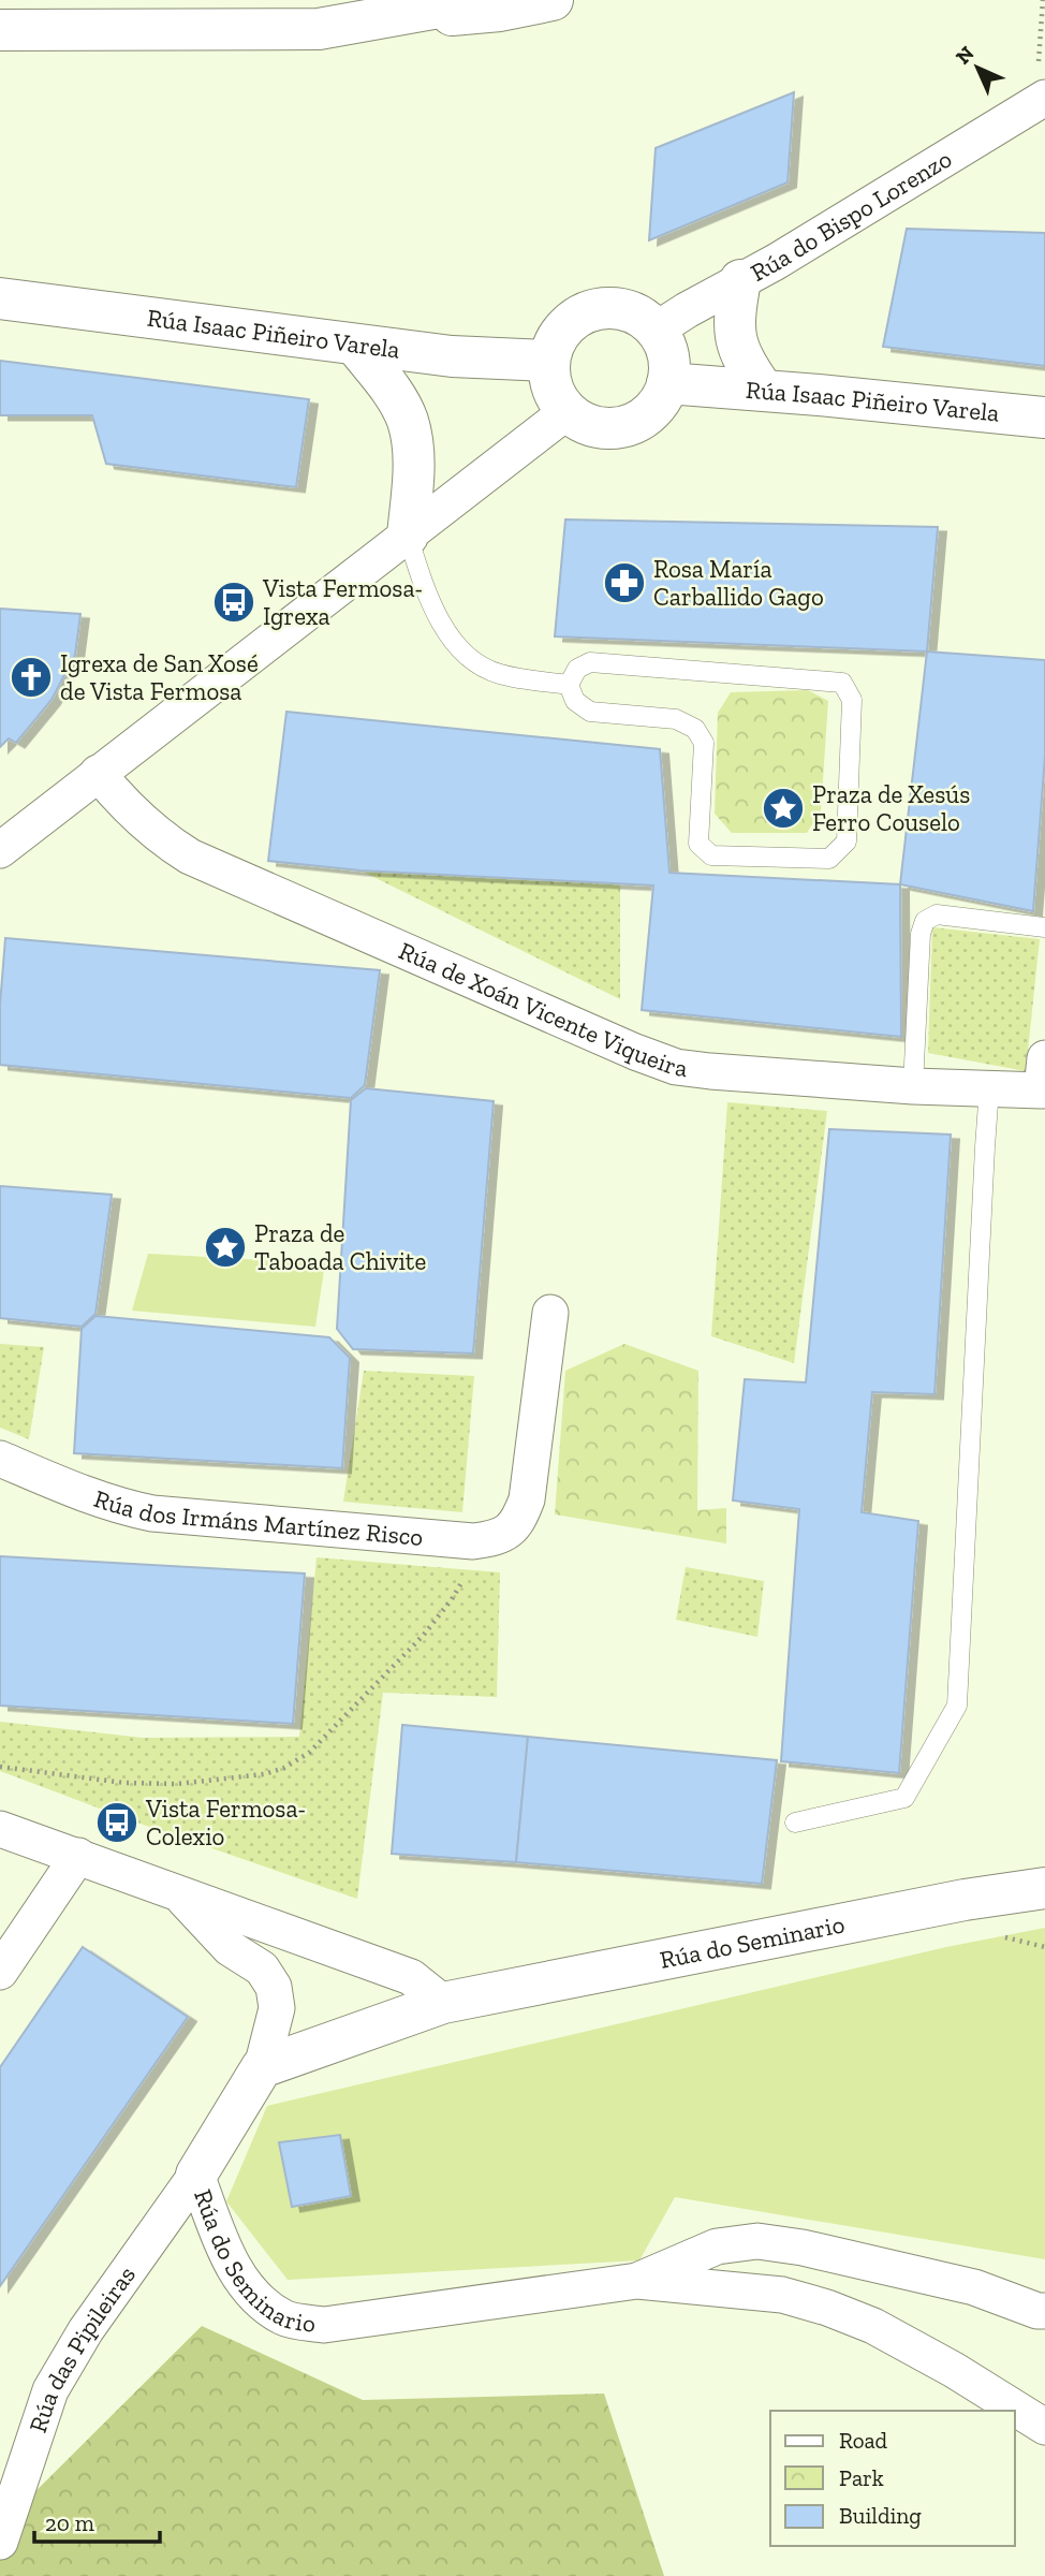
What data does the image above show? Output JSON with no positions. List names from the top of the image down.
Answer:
{
  "streets": {
    "main road": ["Rúa Isaac Piñeiro Varela", "Rúa do Seminario"],
    "street": [
      "Rúa do Bispo Lorenzo",
      "Rúa de Xoán Vicente Viqueira",
      "Rúa dos Irmáns Martínez Risco",
      "Rúa das Pipileiras"
    ]
  },
  "crossings": [
    ["Rúa do Bispo Lorenzo", "Rúa Isaac Piñeiro Varela"],
    ["Rúa do Seminario", "Rúa das Pipileiras"]
  ],
  "places": {
    "pharmacy": ["Rosa María Carballido Gago"],
    "bus stop": ["Vista Fermosa- Igrexa", "Vista Fermosa- Colexio"],
    "church": ["Igrexa de San Xosé de Vista Fermosa"],
    "place": ["Praza de Xesús Ferro Couselo", "Praza de Taboada Chivite"]
  },
  "legend": ["Road", "Park", "Building"],
  "scale_bar": "20 m",
  "north": "top left"
}
